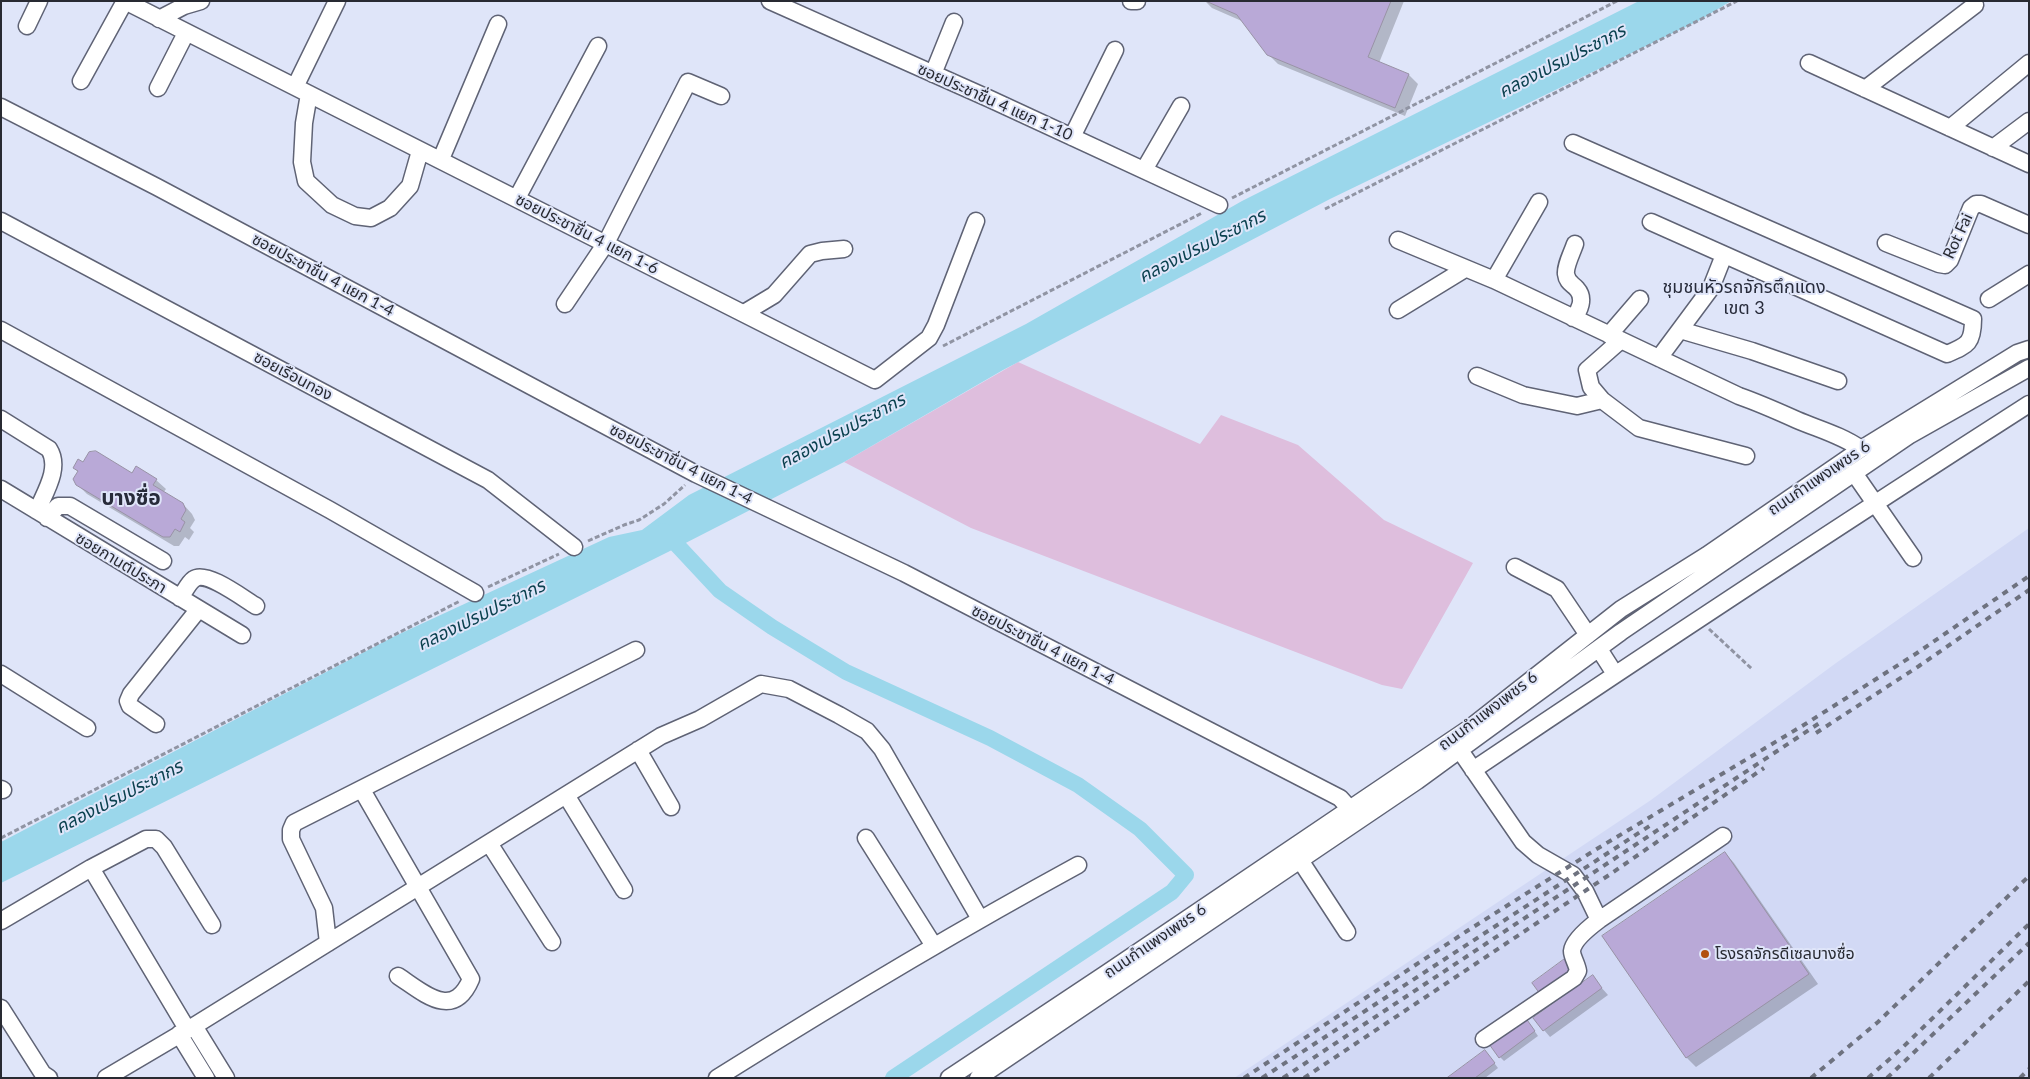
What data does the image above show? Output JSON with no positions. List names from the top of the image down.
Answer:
{
  "streets": {
    "street": [
      "ซอยประชาชื่น 4 แยก 1-10",
      "ซอยประชาชื่น 4 แยก 1-6",
      "Rot Fai",
      "ซอยประชาชื่น 4 แยก 1-4",
      "ซอยเรือนทอง",
      "ถนนกำแพงเพชร 6",
      "ซอยกานต์ประภา"
    ]
  },
  "crossings": [
    ["ซอยประชาชื่น 4 แยก 1-4", "ถนนกำแพงเพชร 6"]
  ],
  "districts": ["ชุมชนหัวรถจักรตึกแดง เขต 3", "บางซื่อ"],
  "water": ["คลองเปรมประชากร"],
  "places": ["โรงรถจักรดีเซลบางซื่อ"]
}
